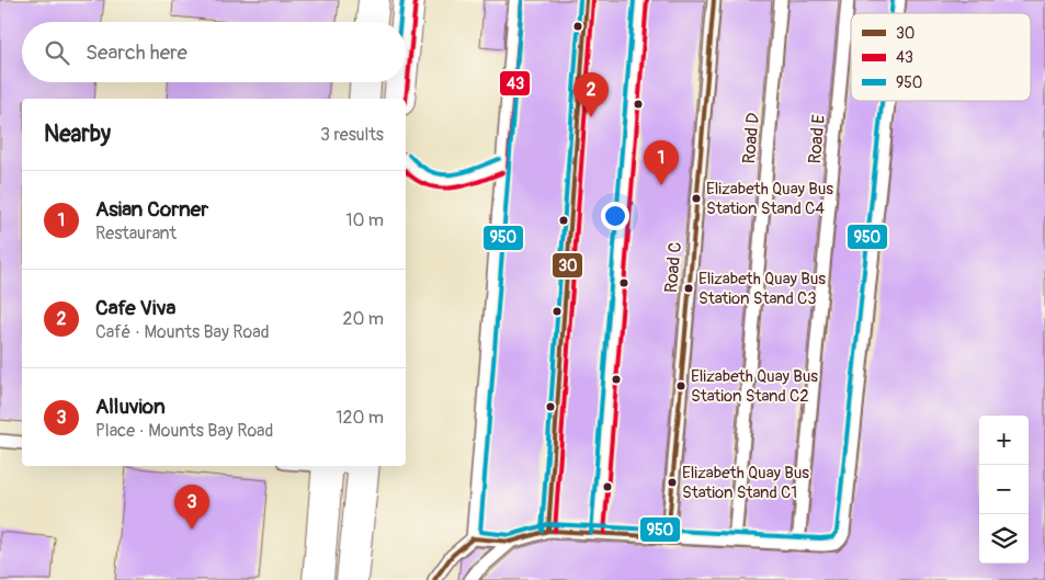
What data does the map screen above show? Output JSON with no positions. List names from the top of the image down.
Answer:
{
  "streets": {
    "lane": ["Road D", "Road E", "Road C"]
  },
  "places": [
    "Elizabeth Quay Bus Station Stand C4",
    "Elizabeth Quay Bus Station Stand C3",
    "Elizabeth Quay Bus Station Stand C2",
    "Elizabeth Quay Bus Station Stand C1"
  ],
  "lines": ["transit line 30", "transit line 43", "transit line 950"],
  "legend": ["30", "43", "950"],
  "page": {
    "search": "Search here",
    "pins": ["2", "1", "3"],
    "heading": ["Nearby", "3 results"],
    "list": [
      {
        "mark": "1",
        "name": "Asian Corner",
        "note": "Restaurant",
        "value": "10 m"
      },
      {
        "mark": "2",
        "name": "Cafe Viva",
        "note": "Café · Mounts Bay Road",
        "value": "20 m"
      },
      {
        "mark": "3",
        "name": "Alluvion",
        "note": "Place · Mounts Bay Road",
        "value": "120 m"
      }
    ],
    "map_buttons": ["+", "−"]
  }
}
